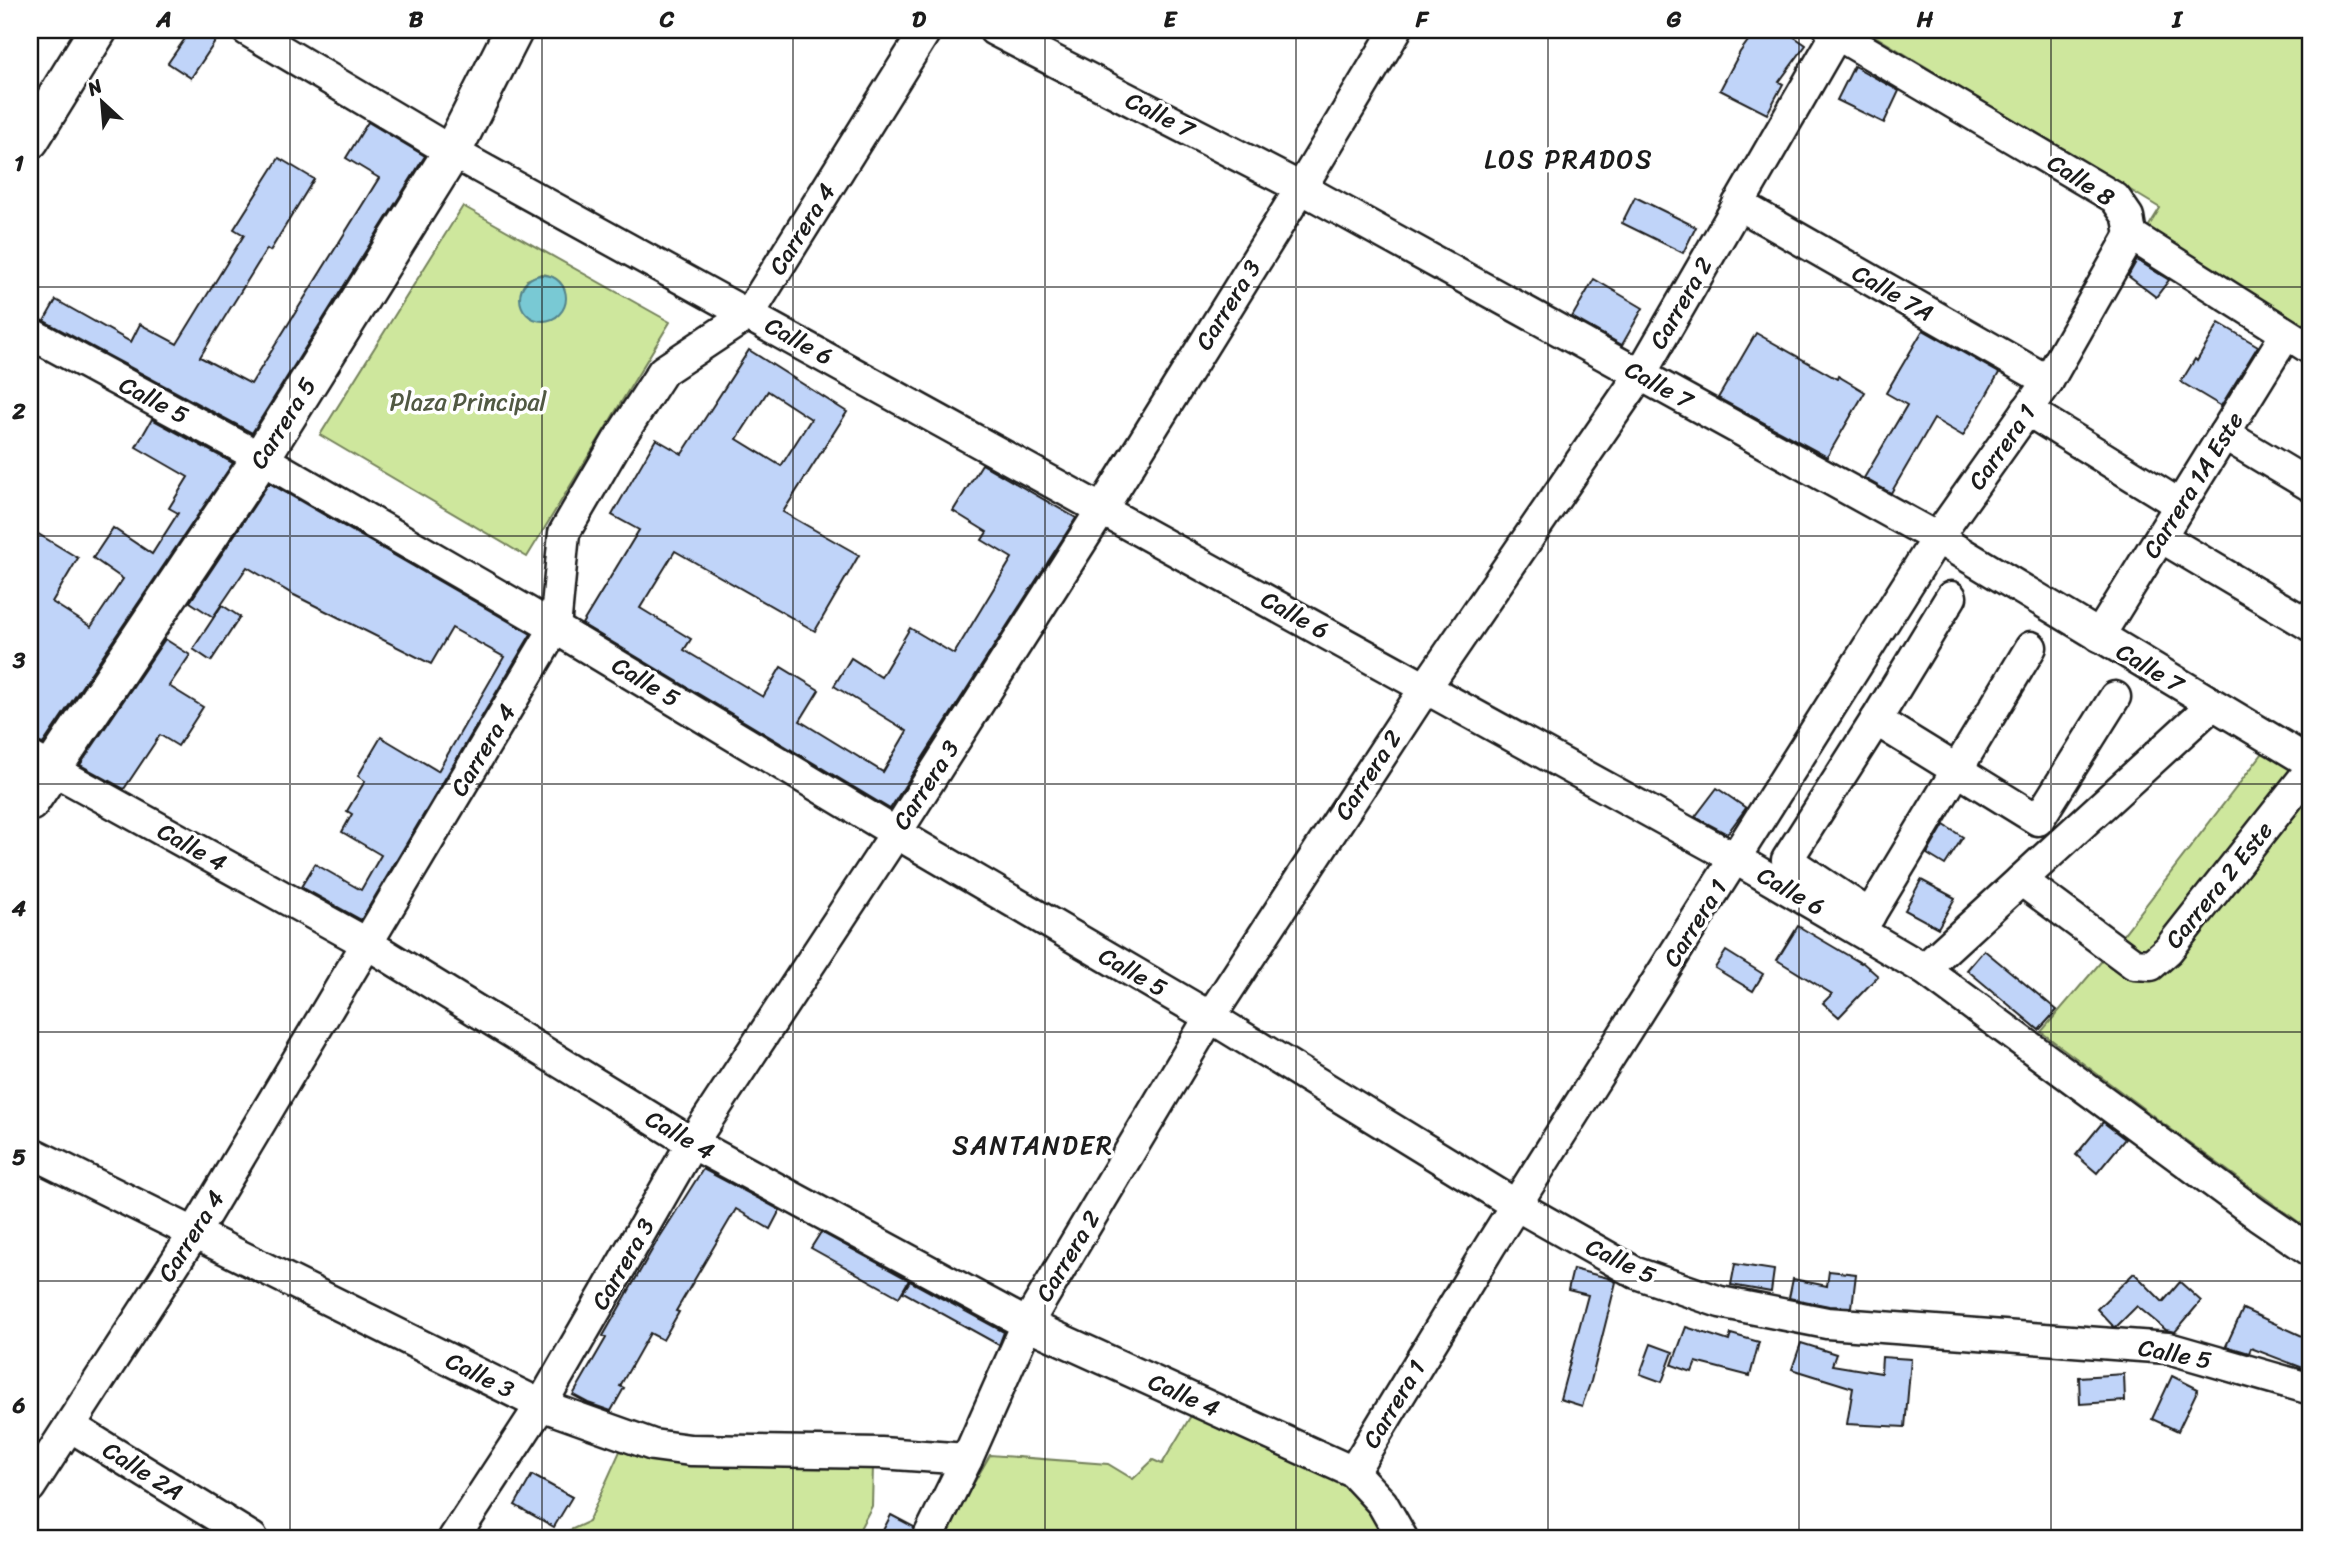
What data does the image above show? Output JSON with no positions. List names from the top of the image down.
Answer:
{
  "streets": {
    "street": [
      "Calle 7",
      "Calle 8",
      "Carrera 4",
      "Calle 7A",
      "Carrera 2",
      "Carrera 3",
      "Calle 6",
      "Calle 5",
      "Carrera 5",
      "Carrera 1",
      "Carrera 1A Este",
      "Calle 4",
      "Carrera 2 Este",
      "Calle 3",
      "Calle 2A"
    ]
  },
  "crossings": [
    ["Calle 7", "Carrera 2"],
    ["Calle 7", "Carrera 3"],
    ["Calle 7", "Carrera 1"],
    ["Calle 7", "Carrera 1A Este"],
    ["Calle 8", "Carrera 2"],
    ["Calle 8", "Carrera 1"],
    ["Calle 8", "Carrera 1A Este"],
    ["Carrera 4", "Calle 6"],
    ["Carrera 4", "Calle 5"],
    ["Carrera 4", "Calle 4"],
    ["Carrera 4", "Calle 3"],
    ["Carrera 4", "Calle 2A"],
    ["Calle 7A", "Carrera 2"],
    ["Calle 7A", "Carrera 1"],
    ["Carrera 2", "Calle 6"],
    ["Carrera 2", "Calle 5"],
    ["Carrera 2", "Calle 4"],
    ["Carrera 2", "Calle 3"],
    ["Carrera 3", "Calle 6"],
    ["Carrera 3", "Calle 5"],
    ["Carrera 3", "Calle 4"],
    ["Carrera 3", "Calle 3"],
    ["Calle 6", "Carrera 5"],
    ["Calle 6", "Carrera 1"],
    ["Calle 5", "Carrera 5"],
    ["Calle 5", "Carrera 1"],
    ["Carrera 5", "Calle 4"],
    ["Carrera 1", "Calle 4"]
  ],
  "districts": ["LOS PRADOS", "SANTANDER"],
  "parks": ["Plaza Principal"],
  "north": "top left",
  "grid": {
    "columns": [
      "A",
      "B",
      "C",
      "D",
      "E",
      "F",
      "G",
      "H",
      "I"
    ],
    "rows": [
      "1",
      "2",
      "3",
      "4",
      "5",
      "6"
    ]
  }
}
